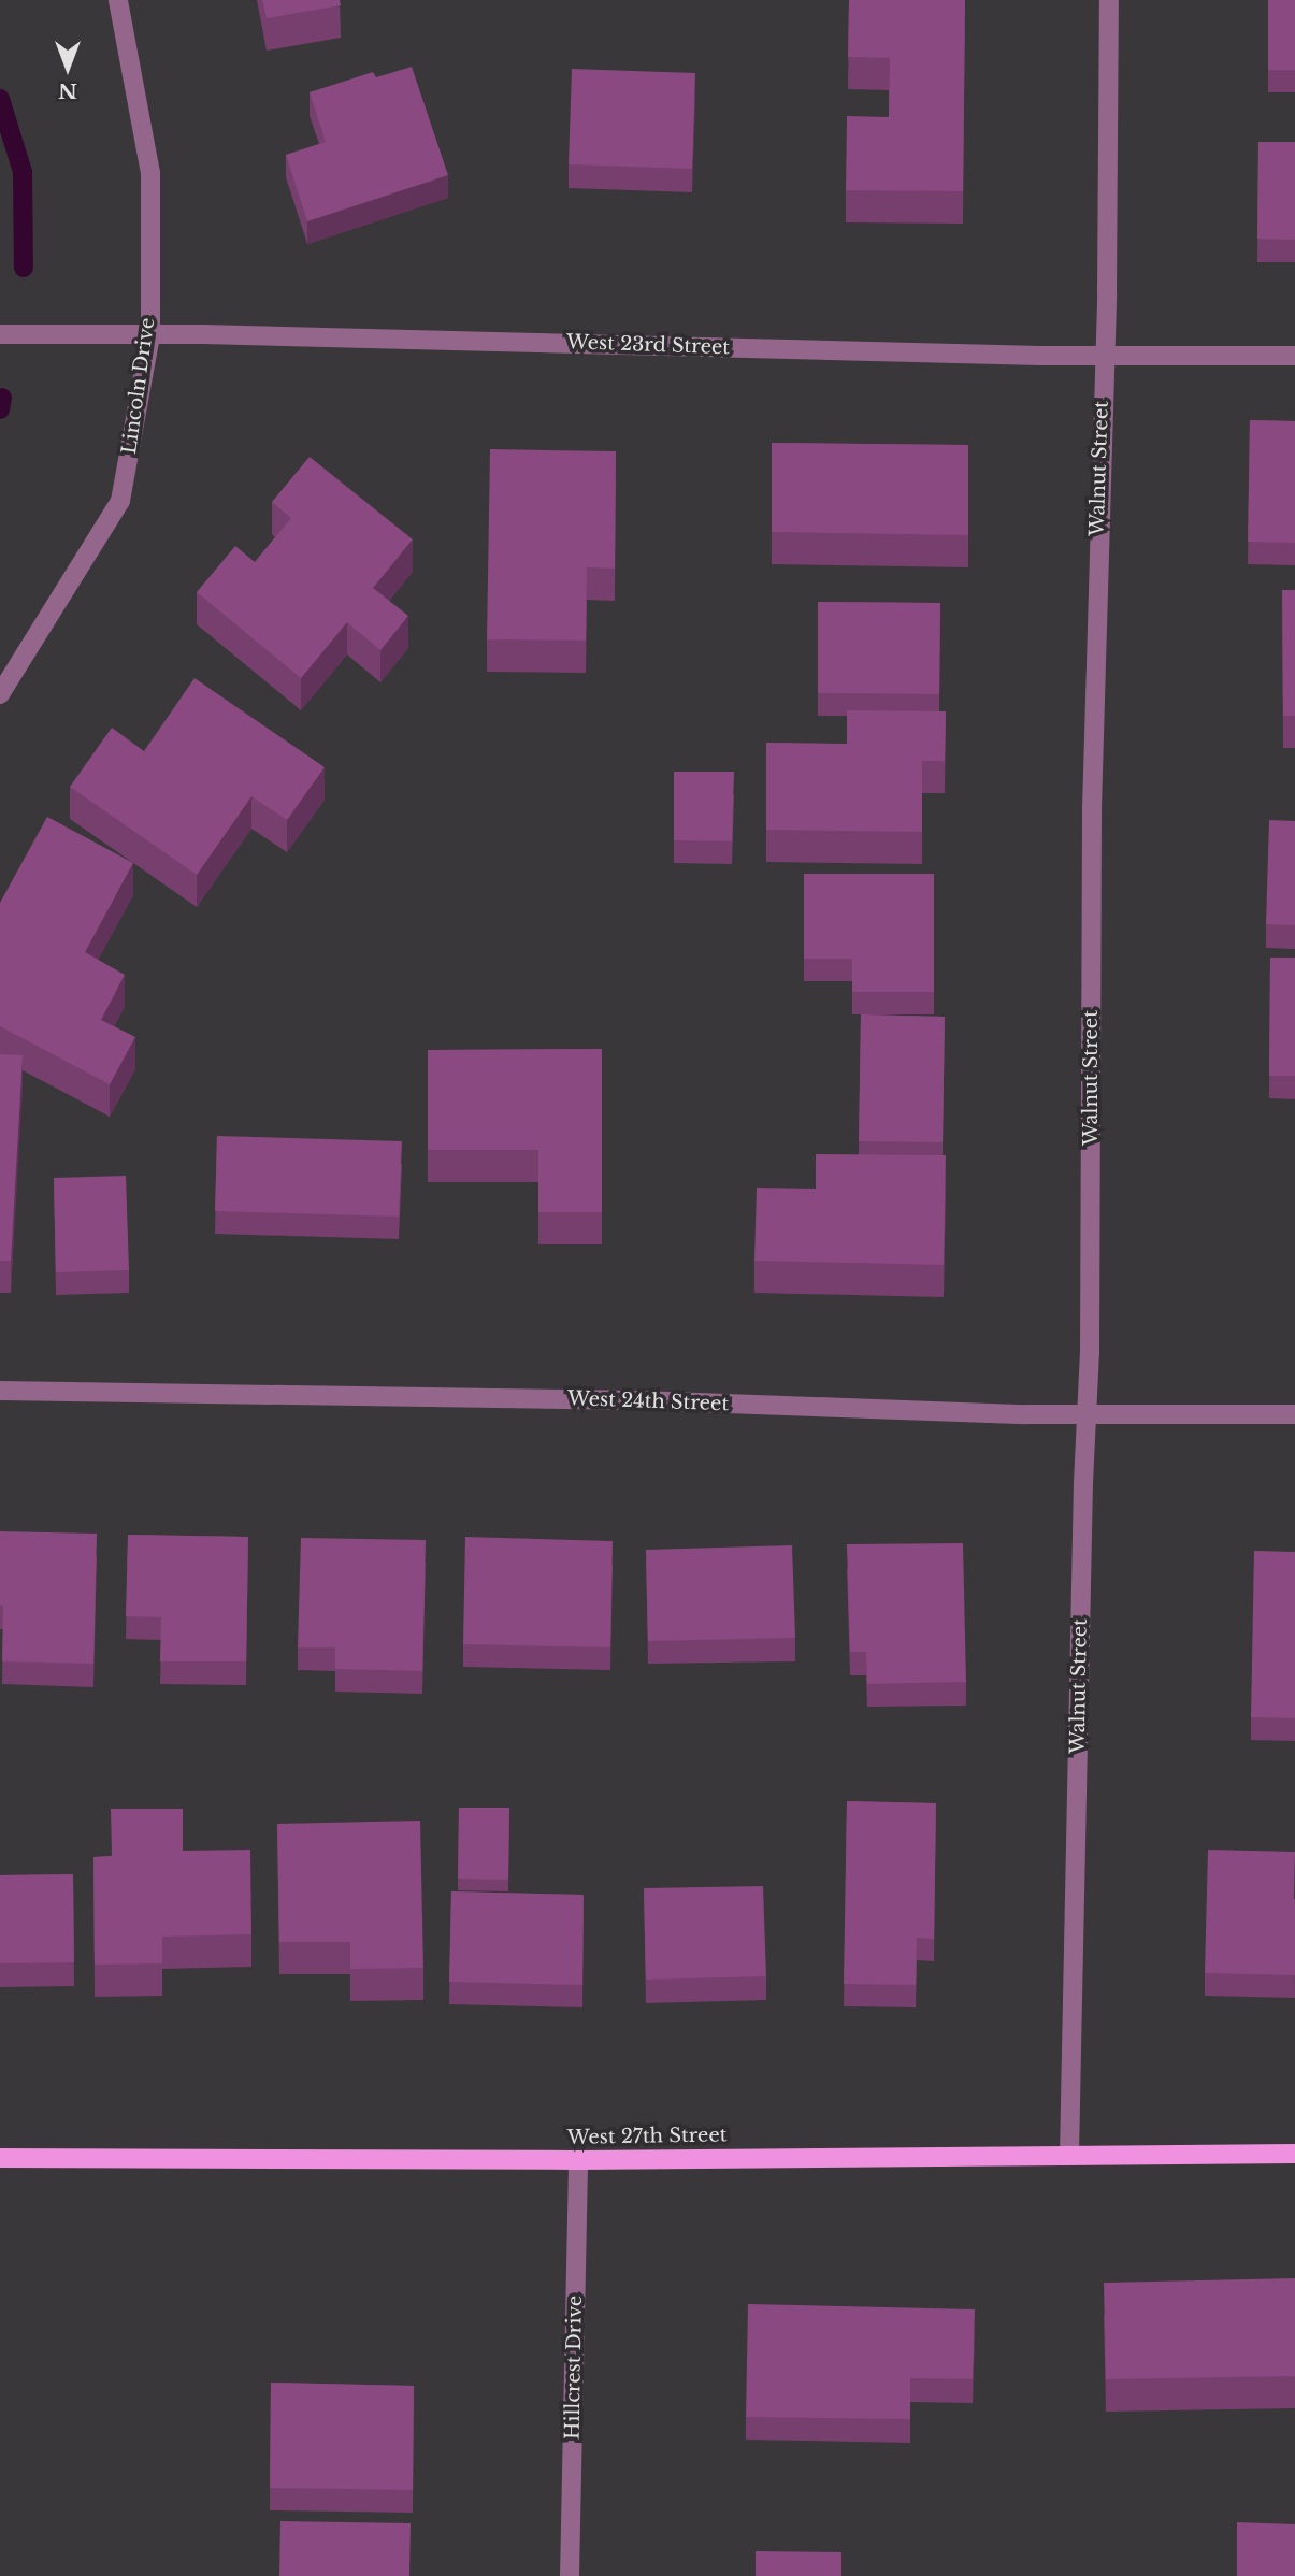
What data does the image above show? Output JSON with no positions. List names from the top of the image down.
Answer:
{
  "streets": {
    "main road": ["West 27th Street"],
    "street": [
      "West 23rd Street",
      "Lincoln Drive",
      "Walnut Street",
      "West 24th Street",
      "Hillcrest Drive"
    ]
  },
  "crossings": [
    ["West 23rd Street", "Lincoln Drive"],
    ["West 23rd Street", "Walnut Street"],
    ["Walnut Street", "West 24th Street"],
    ["Walnut Street", "West 27th Street"],
    ["West 27th Street", "Hillcrest Drive"]
  ],
  "north": "bottom"
}
